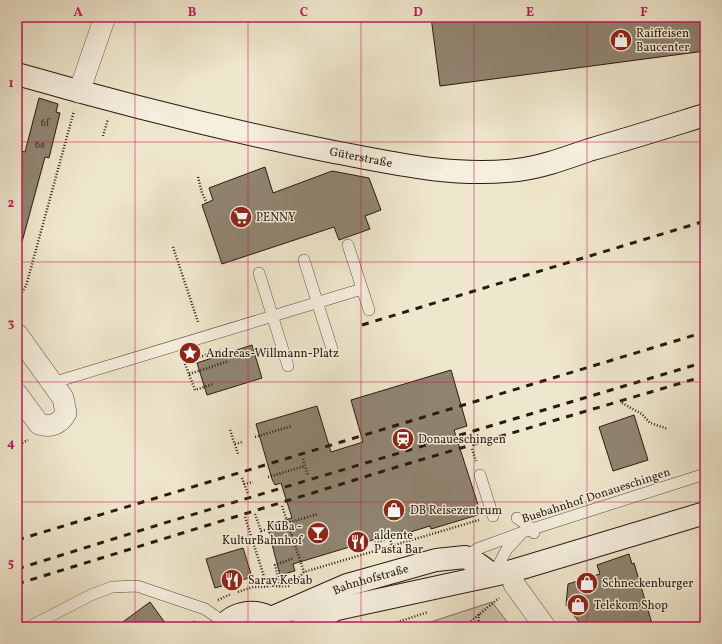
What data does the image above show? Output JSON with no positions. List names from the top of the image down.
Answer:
{
  "streets": {
    "main road": ["Güterstraße", "Bahnhofstraße"],
    "lane": ["Busbahnhof Donaueschingen"]
  },
  "crossings": [
    ["Busbahnhof Donaueschingen", "Bahnhofstraße"]
  ],
  "places": {
    "shop": [
      "Raiffeisen Baucenter",
      "DB Reisezentrum",
      "Schneckenburger",
      "Telekom Shop"
    ],
    "supermarket": ["PENNY"],
    "place": ["Andreas-Willmann-Platz"],
    "station": ["Donaueschingen"],
    "bar": ["KuBa - KulturBahnhof"],
    "restaurant": ["aldente Pasta Bar", "Saray Kebab"]
  },
  "house_numbers": ["6f", "6e"],
  "grid": {
    "columns": [
      "A",
      "B",
      "C",
      "D",
      "E",
      "F"
    ],
    "rows": [
      "1",
      "2",
      "3",
      "4",
      "5"
    ]
  }
}
